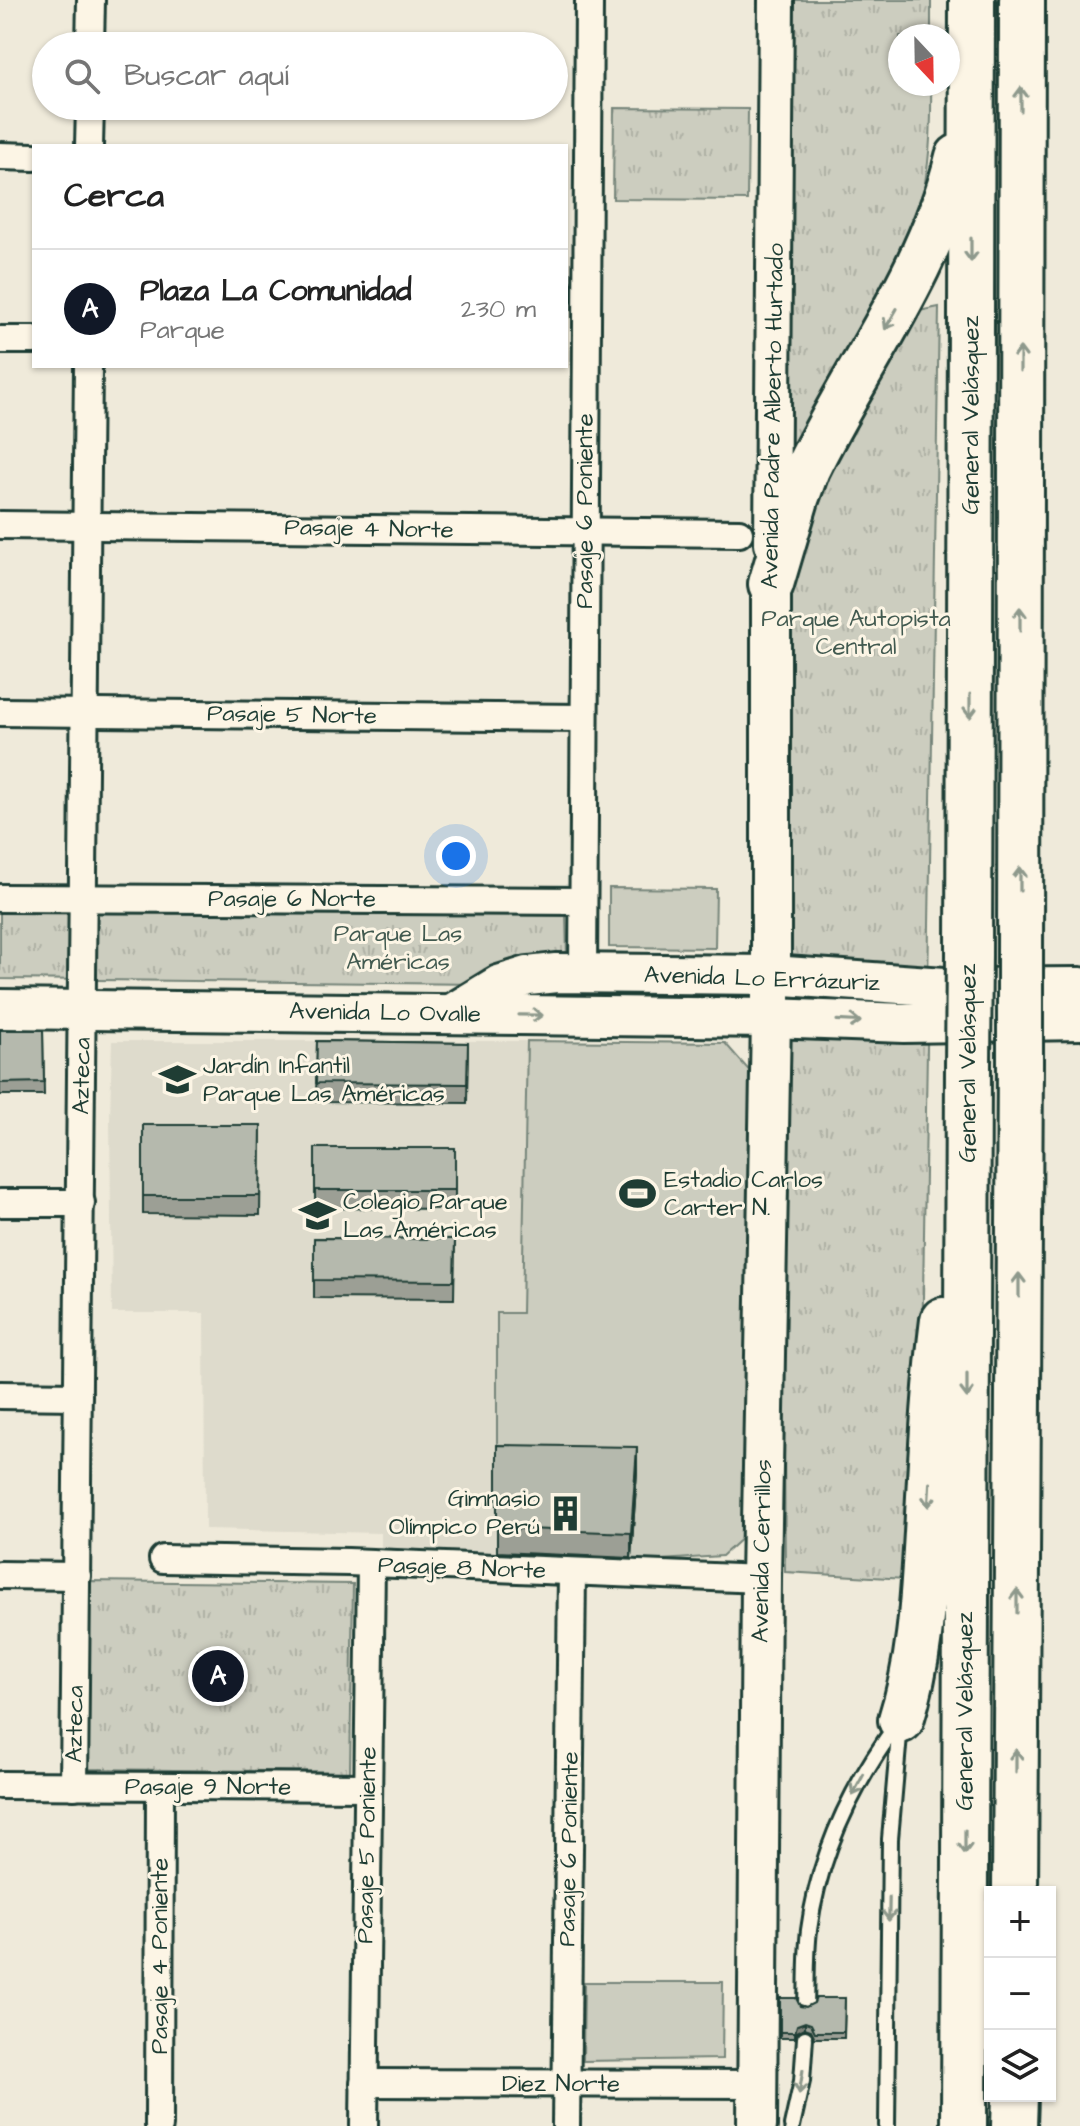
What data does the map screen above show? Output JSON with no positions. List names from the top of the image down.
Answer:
{
  "streets": {
    "highway": ["General Velásquez"],
    "main road": [
      "Avenida Padre Alberto Hurtado",
      "Avenida Lo Errázuriz",
      "Avenida Lo Ovalle",
      "Avenida Cerrillos"
    ],
    "street": [
      "Pasaje 6 Poniente",
      "Pasaje 4 Norte",
      "Pasaje 5 Norte",
      "Pasaje 6 Norte",
      "Azteca",
      "Pasaje 8 Norte",
      "Pasaje 9 Norte",
      "Pasaje 5 Poniente",
      "Pasaje 4 Poniente",
      "Diez Norte"
    ]
  },
  "crossings": [
    ["Avenida Padre Alberto Hurtado", "Avenida Lo Errázuriz"],
    ["Avenida Padre Alberto Hurtado", "Avenida Cerrillos"],
    ["Pasaje 6 Poniente", "Pasaje 4 Norte"],
    ["Pasaje 6 Poniente", "Pasaje 5 Norte"],
    ["Pasaje 6 Poniente", "Pasaje 6 Norte"],
    ["Pasaje 6 Poniente", "Avenida Lo Errázuriz"],
    ["Pasaje 6 Poniente", "Pasaje 8 Norte"],
    ["Pasaje 6 Poniente", "Diez Norte"],
    ["Pasaje 4 Norte", "Azteca"],
    ["Pasaje 5 Norte", "Azteca"],
    ["Pasaje 6 Norte", "Azteca"],
    ["Avenida Lo Errázuriz", "Avenida Lo Ovalle"],
    ["Avenida Lo Errázuriz", "Avenida Cerrillos"],
    ["Avenida Lo Ovalle", "Azteca"],
    ["Avenida Lo Ovalle", "Avenida Cerrillos"],
    ["Azteca", "Pasaje 9 Norte"],
    ["Avenida Cerrillos", "Pasaje 8 Norte"],
    ["Avenida Cerrillos", "Diez Norte"],
    ["Pasaje 8 Norte", "Pasaje 5 Poniente"],
    ["Pasaje 9 Norte", "Pasaje 5 Poniente"],
    ["Pasaje 9 Norte", "Pasaje 4 Poniente"],
    ["Pasaje 5 Poniente", "Diez Norte"]
  ],
  "one_way": ["Avenida Lo Ovalle"],
  "parks": ["Parque Autopista Central", "Parque Las Américas"],
  "places": {
    "school or university": ["Jardín Infantil Parque Las Américas", "Colegio Parque Las Américas"],
    "sports": ["Estadio Carlos Carter N."],
    "building": ["Gimnasio Olímpico Perú"]
  },
  "north": "bottom",
  "page": {
    "search": "Buscar aquí",
    "heading": "Cerca",
    "list": [
      {
        "mark": "A",
        "name": "Plaza La Comunidad",
        "note": "Parque",
        "value": "230 m"
      }
    ],
    "pins": "A",
    "map_buttons": ["+", "−"]
  }
}
